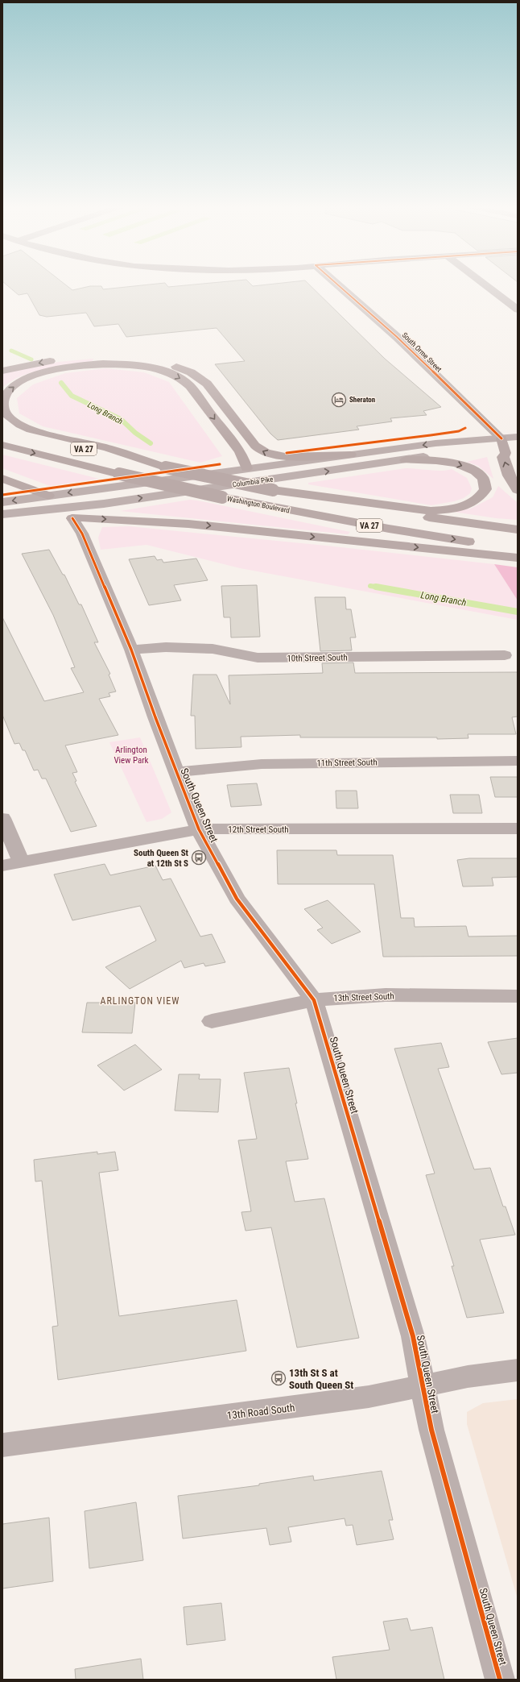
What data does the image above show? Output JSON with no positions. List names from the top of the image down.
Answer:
{
  "streets": {
    "highway": ["VA 27", "Washington Boulevard"],
    "main road": ["Columbia Pike", "South Queen Street"],
    "street": [
      "South Orme Street",
      "10th Street South",
      "11th Street South",
      "12th Street South",
      "13th Street South",
      "13th Road South"
    ]
  },
  "crossings": [
    ["South Orme Street", "Columbia Pike"],
    ["Columbia Pike", "South Queen Street"],
    ["10th Street South", "South Queen Street"],
    ["11th Street South", "South Queen Street"],
    ["South Queen Street", "12th Street South"],
    ["South Queen Street", "13th Street South"],
    ["South Queen Street", "13th Road South"]
  ],
  "districts": ["ARLINGTON VIEW"],
  "water": ["Long Branch"],
  "parks": ["Arlington View Park"],
  "places": {
    "hotel": ["Sheraton"],
    "bus stop": ["South Queen St at 12th St S", "13th St S at South Queen St"]
  }
}
